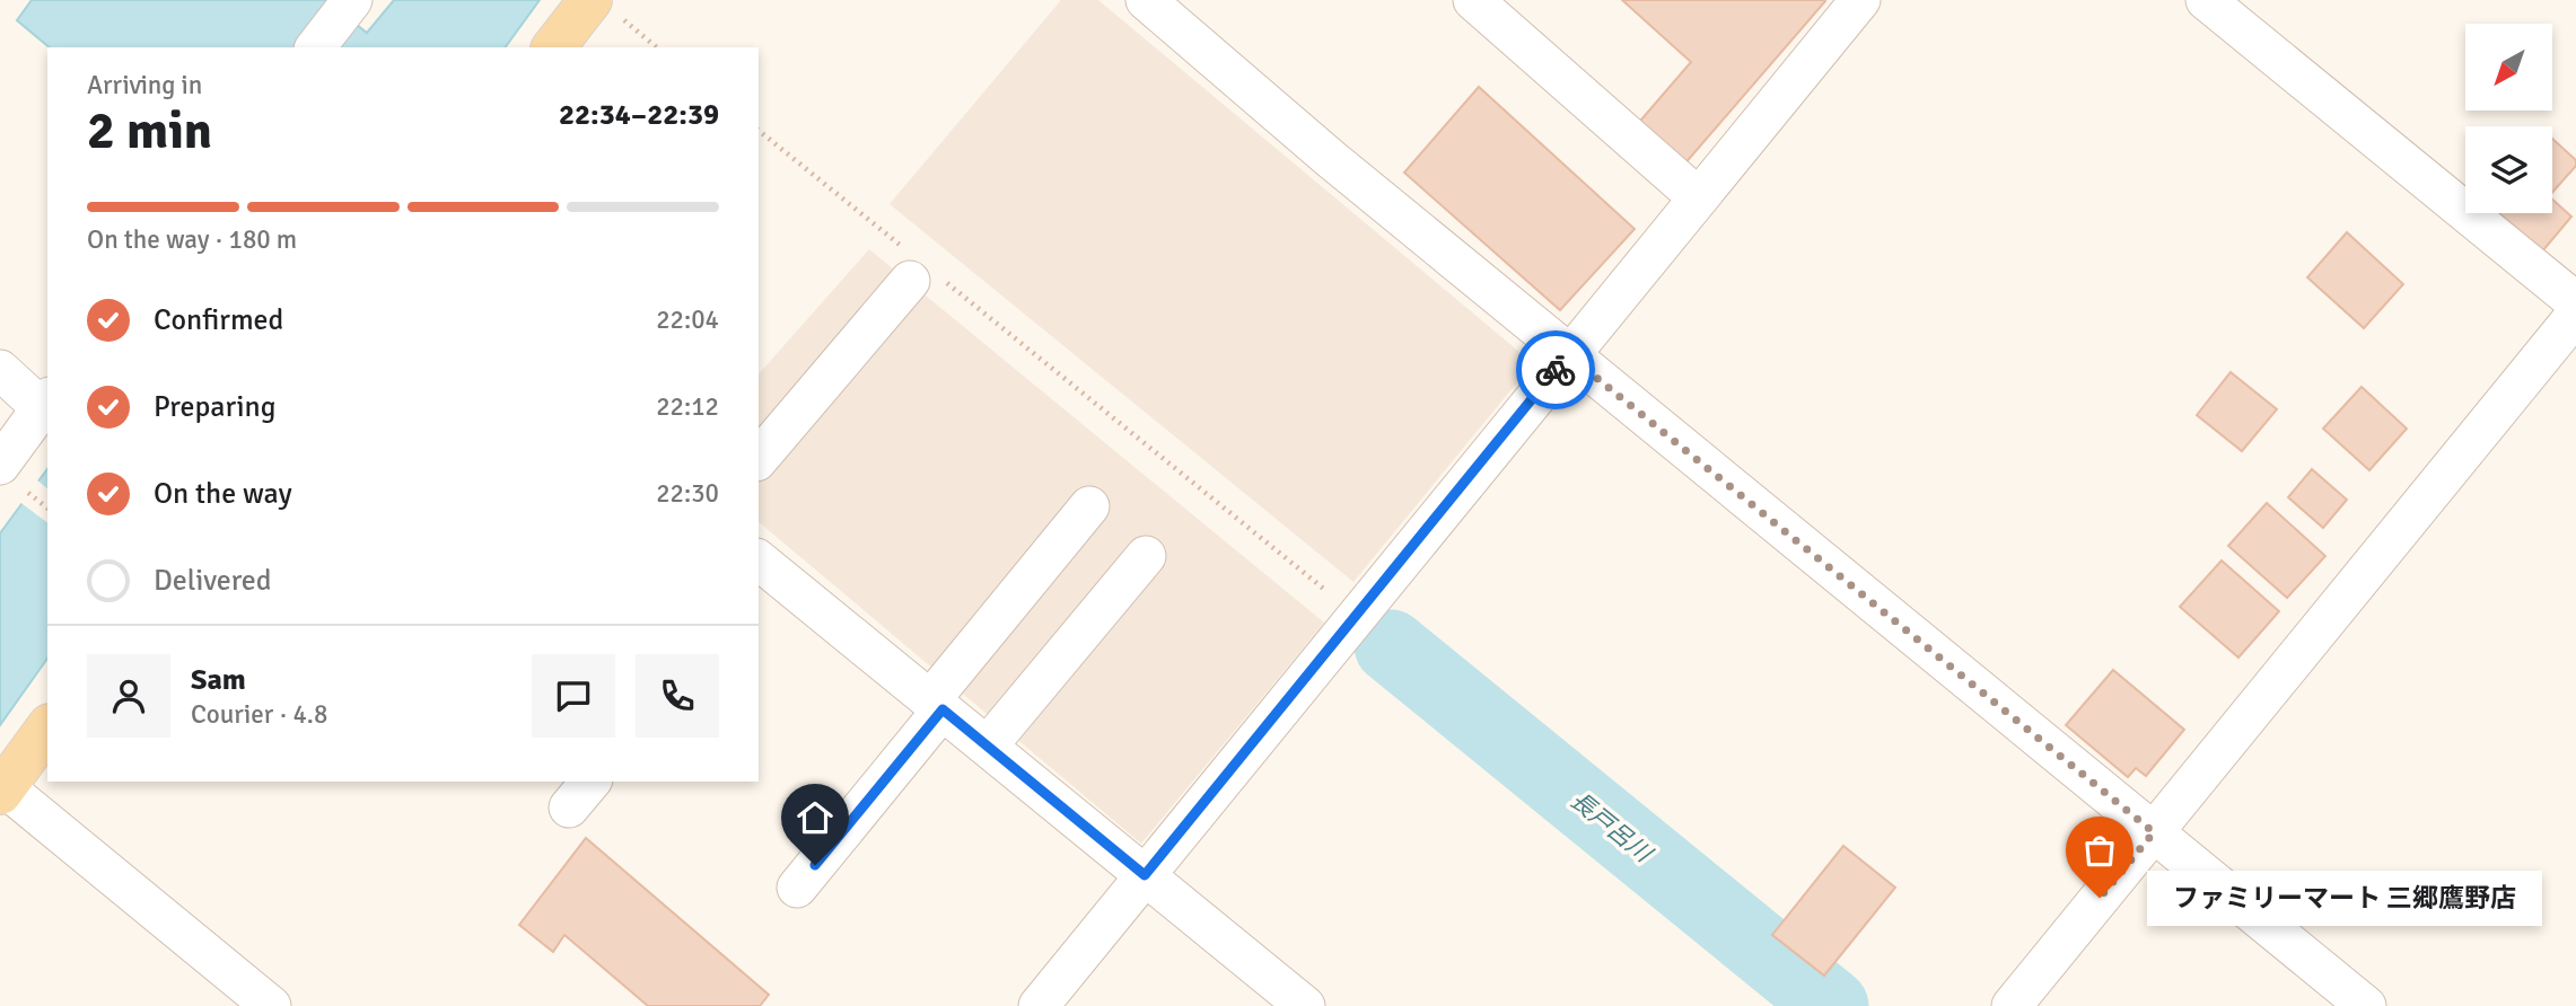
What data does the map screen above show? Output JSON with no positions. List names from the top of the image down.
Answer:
{
  "water": ["長戸呂川"],
  "places": ["ファミリーマート 三郷鷹野店"],
  "north": "bottom left",
  "page": {
    "heading": ["2 min", "Arriving in", "22:34–22:39"],
    "panel": ["Sam", "Courier · 4.8"],
    "bar": "On the way · 180 m",
    "list": [
      ["Confirmed", "22:04"],
      ["Preparing", "22:12"],
      ["On the way", "22:30"],
      "Delivered"
    ],
    "bubble": "ファミリーマート 三郷鷹野店"
  }
}
